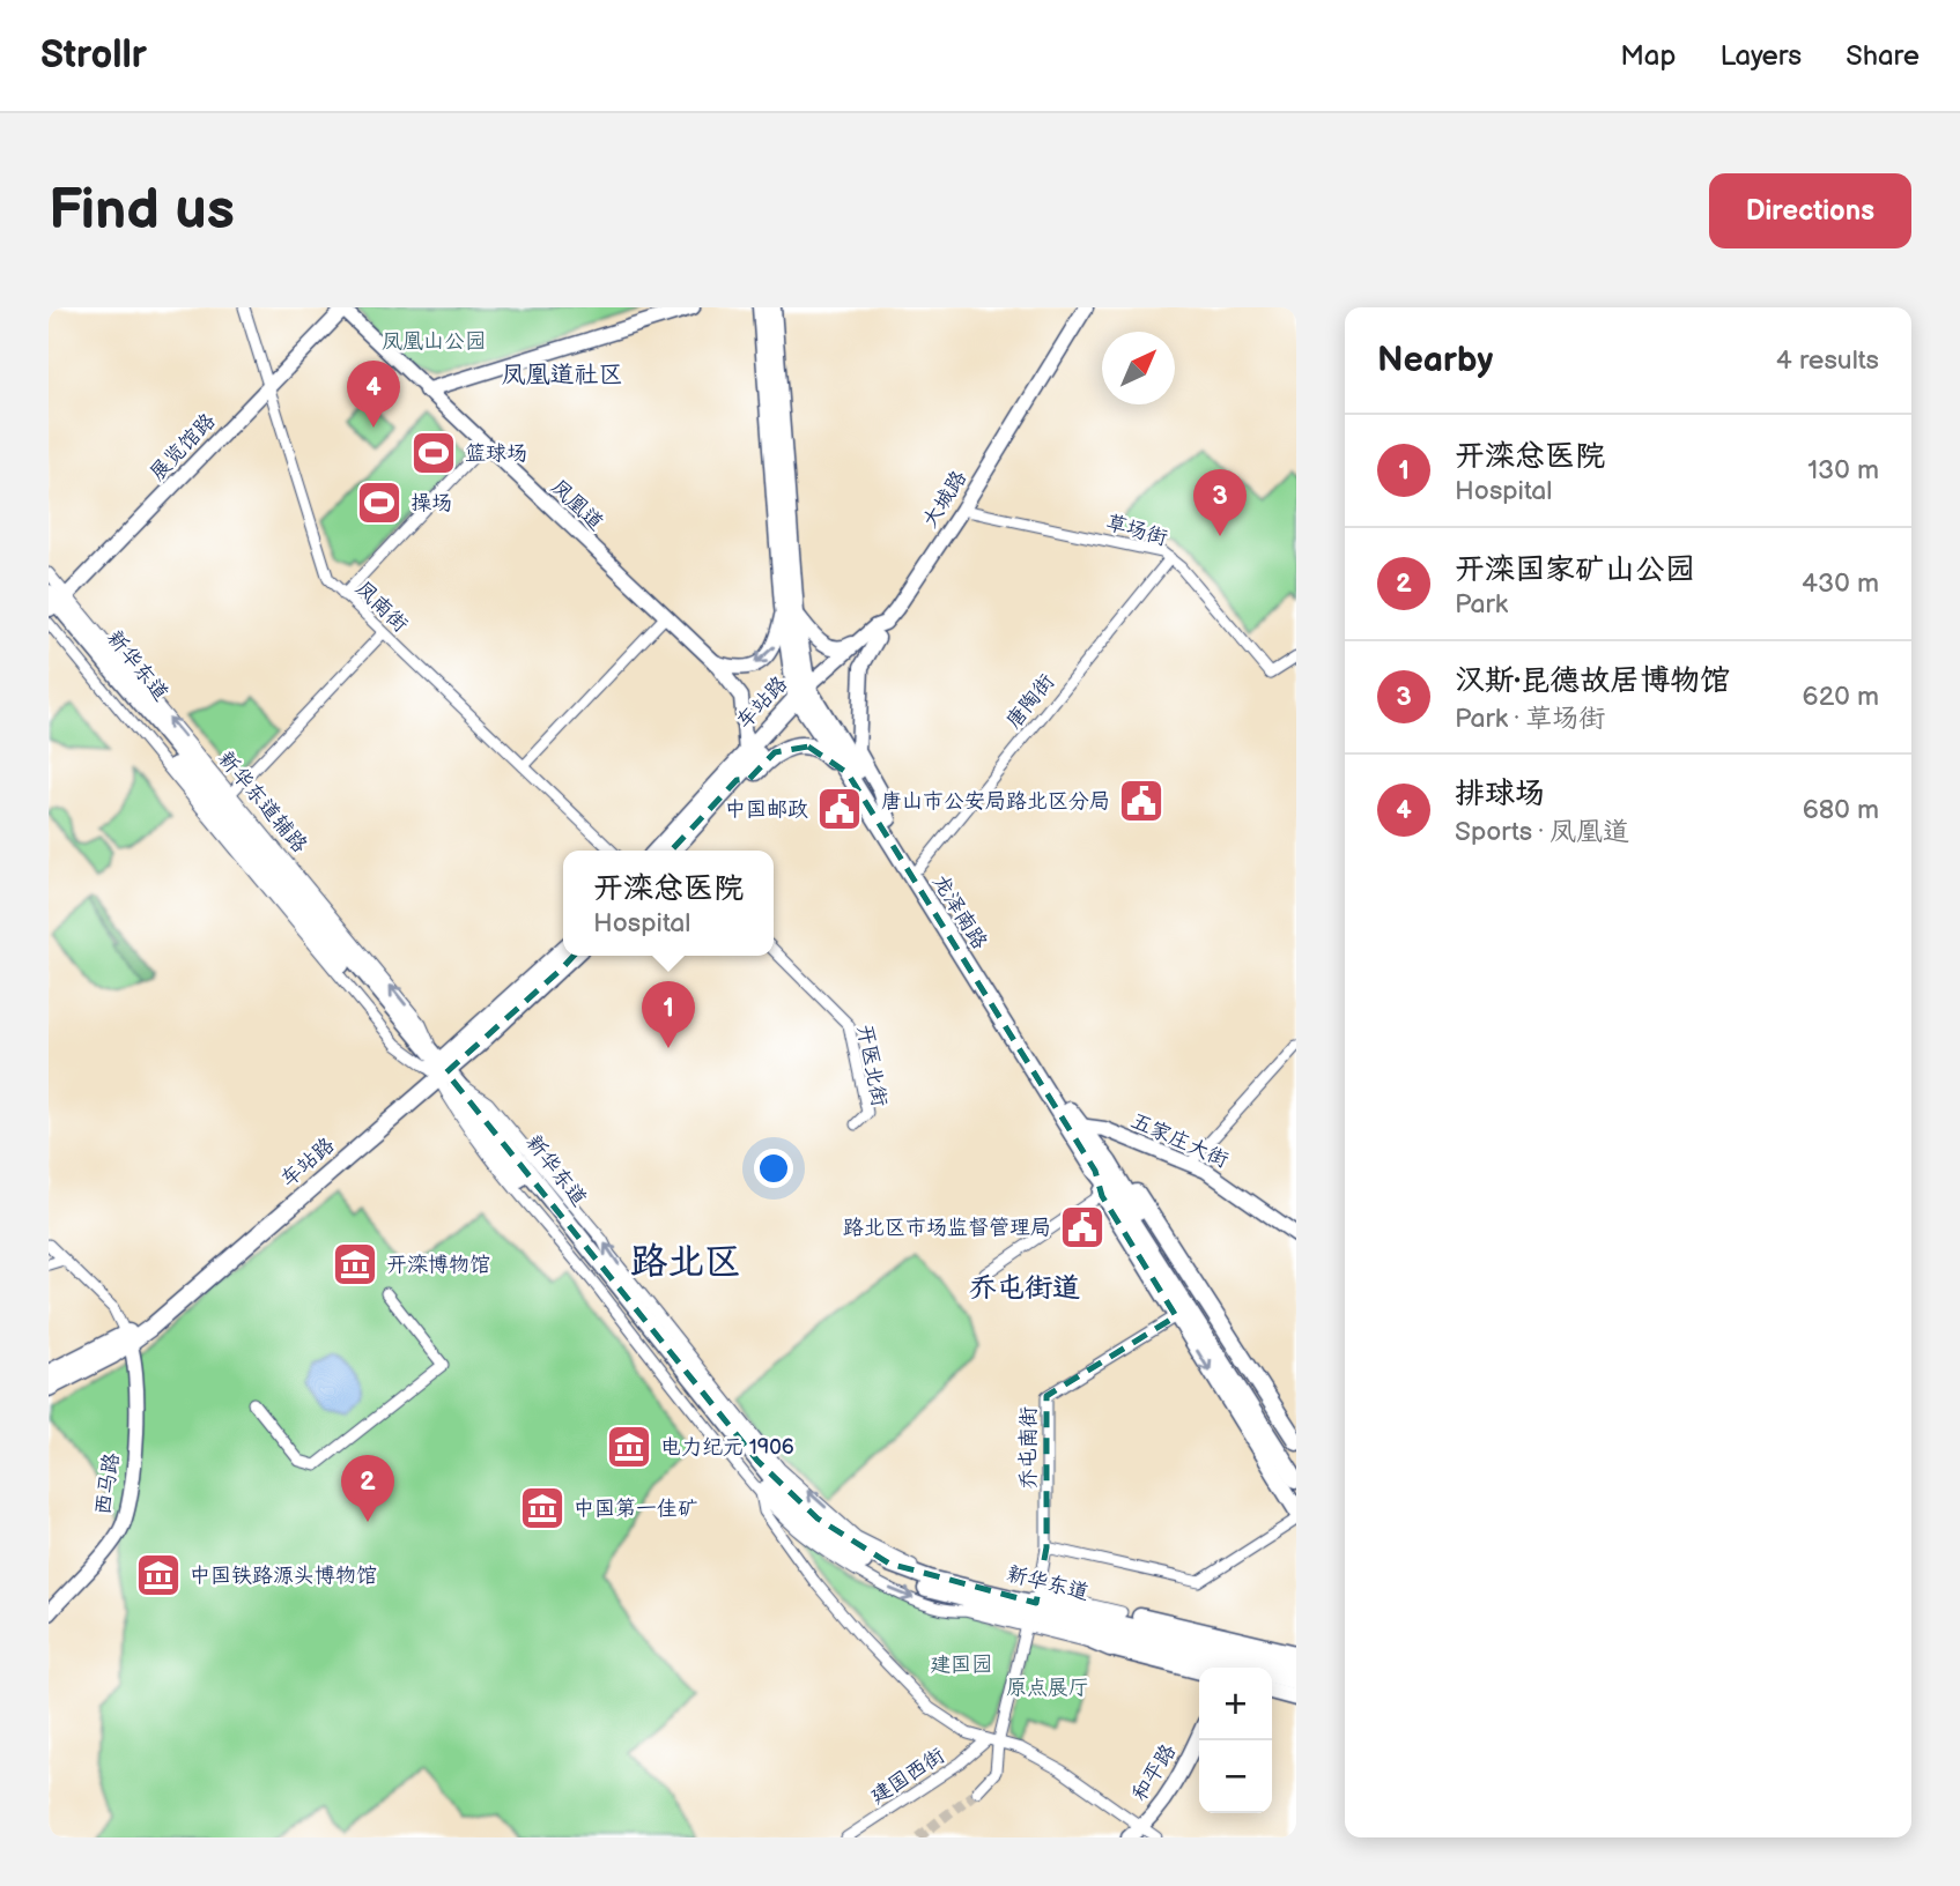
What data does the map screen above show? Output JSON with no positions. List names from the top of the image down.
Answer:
{
  "streets": {
    "main road": ["新华东道", "车站路", "龙泽南路"],
    "street": [
      "展览馆路",
      "大城路",
      "凤凰道",
      "草场街",
      "凤南街",
      "唐陶街",
      "新华东道辅路",
      "开医北街",
      "五家庄大街",
      "乔屯南街",
      "西马路",
      "和平路",
      "建国西街"
    ]
  },
  "crossings": [
    ["展览馆路", "凤凰道"],
    ["展览馆路", "凤南街"],
    ["展览馆路", "新华东道"],
    ["展览馆路", "新华东道辅路"],
    ["大城路", "草场街"],
    ["凤凰道", "车站路"],
    ["草场街", "唐陶街"],
    ["新华东道", "车站路"],
    ["新华东道", "新华东道辅路"],
    ["新华东道", "乔屯南街"],
    ["唐陶街", "龙泽南路"],
    ["车站路", "新华东道辅路"],
    ["车站路", "龙泽南路"],
    ["车站路", "西马路"],
    ["龙泽南路", "五家庄大街"]
  ],
  "districts": ["凤凰道社区", "路北区", "乔屯街道"],
  "parks": ["凤凰山公园", "建国园", "原点展厅"],
  "places": {
    "sports": ["篮球场", "操场"],
    "public building": ["唐山市公安局路北区分局", "中国邮政", "路北区市场监督管理局"],
    "museum": [
      "开滦博物馆",
      "电力纪元 1906",
      "中国第一佳矿",
      "中国铁路源头博物馆"
    ]
  },
  "north": "top right",
  "page": {
    "header": "Strollr",
    "nav": ["Map", "Layers", "Share"],
    "buttons": "Directions",
    "title": "Find us",
    "heading": ["Nearby", "4 results"],
    "pins": [
      "4",
      "3",
      "1",
      "2"
    ],
    "list": [
      {
        "mark": "1",
        "name": "开滦总医院",
        "note": "Hospital",
        "value": "130 m"
      },
      {
        "mark": "2",
        "name": "开滦国家矿山公园",
        "note": "Park",
        "value": "430 m"
      },
      {
        "mark": "3",
        "name": "汉斯·昆德故居博物馆",
        "note": "Park · 草场街",
        "value": "620 m"
      },
      {
        "mark": "4",
        "name": "排球场",
        "note": "Sports · 凤凰道",
        "value": "680 m"
      }
    ],
    "popup": ["开滦总医院", "Hospital"],
    "map_buttons": ["+", "−"]
  }
}
